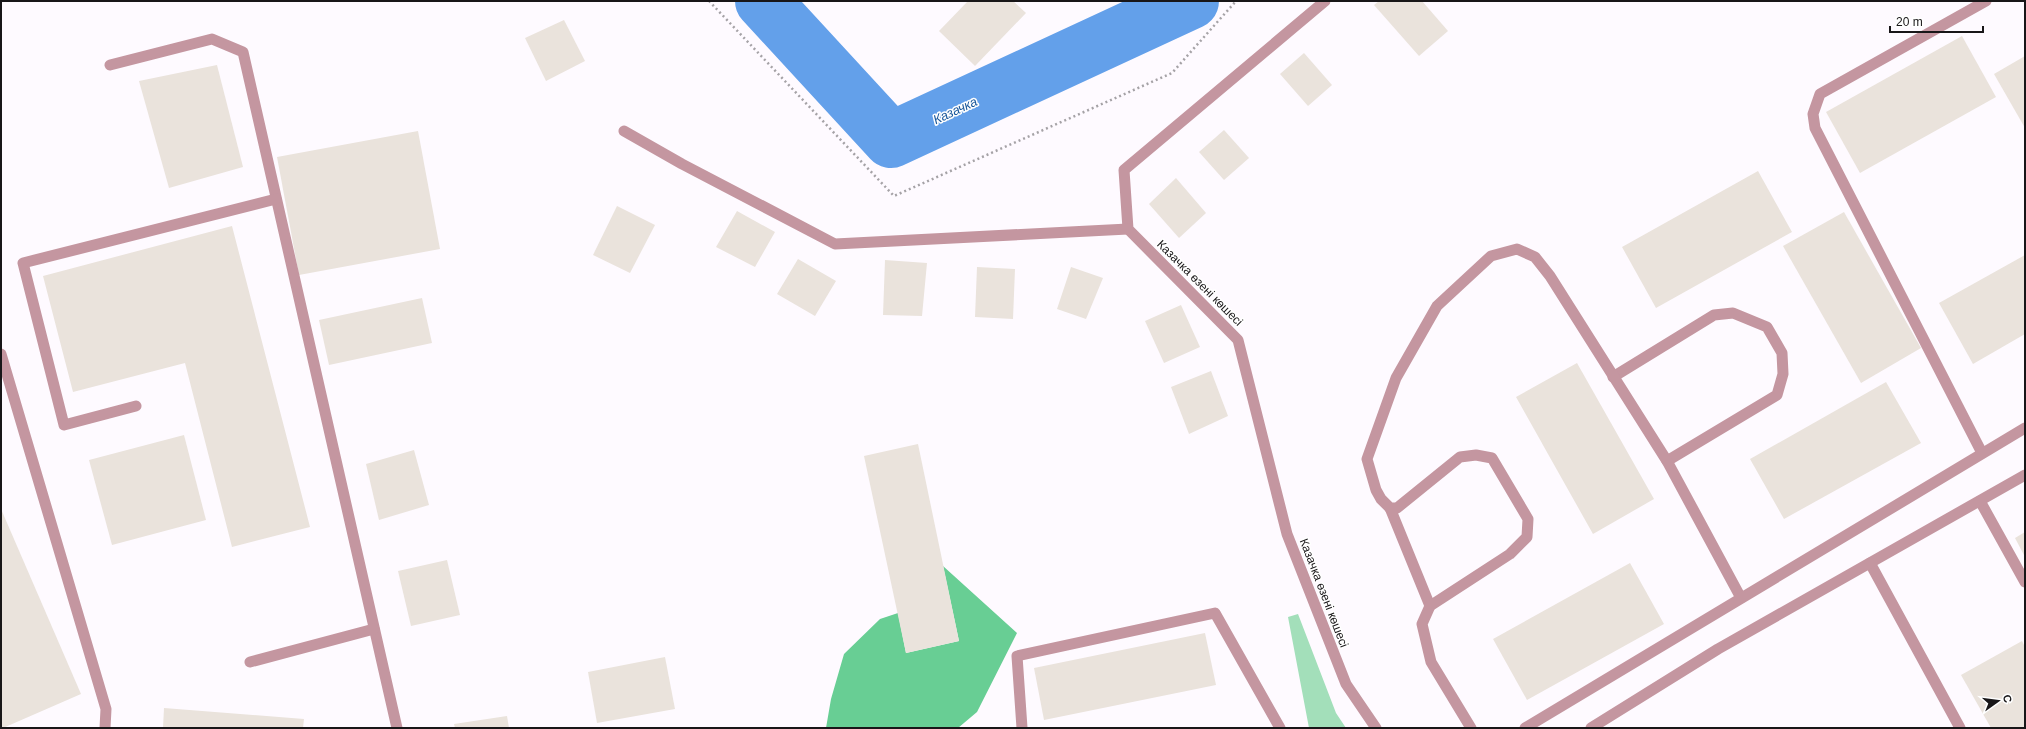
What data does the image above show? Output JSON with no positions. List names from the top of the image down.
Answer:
{
  "streets": {
    "street": ["Казачка өзені көшесі"]
  },
  "water": ["Казачка"],
  "scale_bar": "20 m",
  "north": "right"
}
